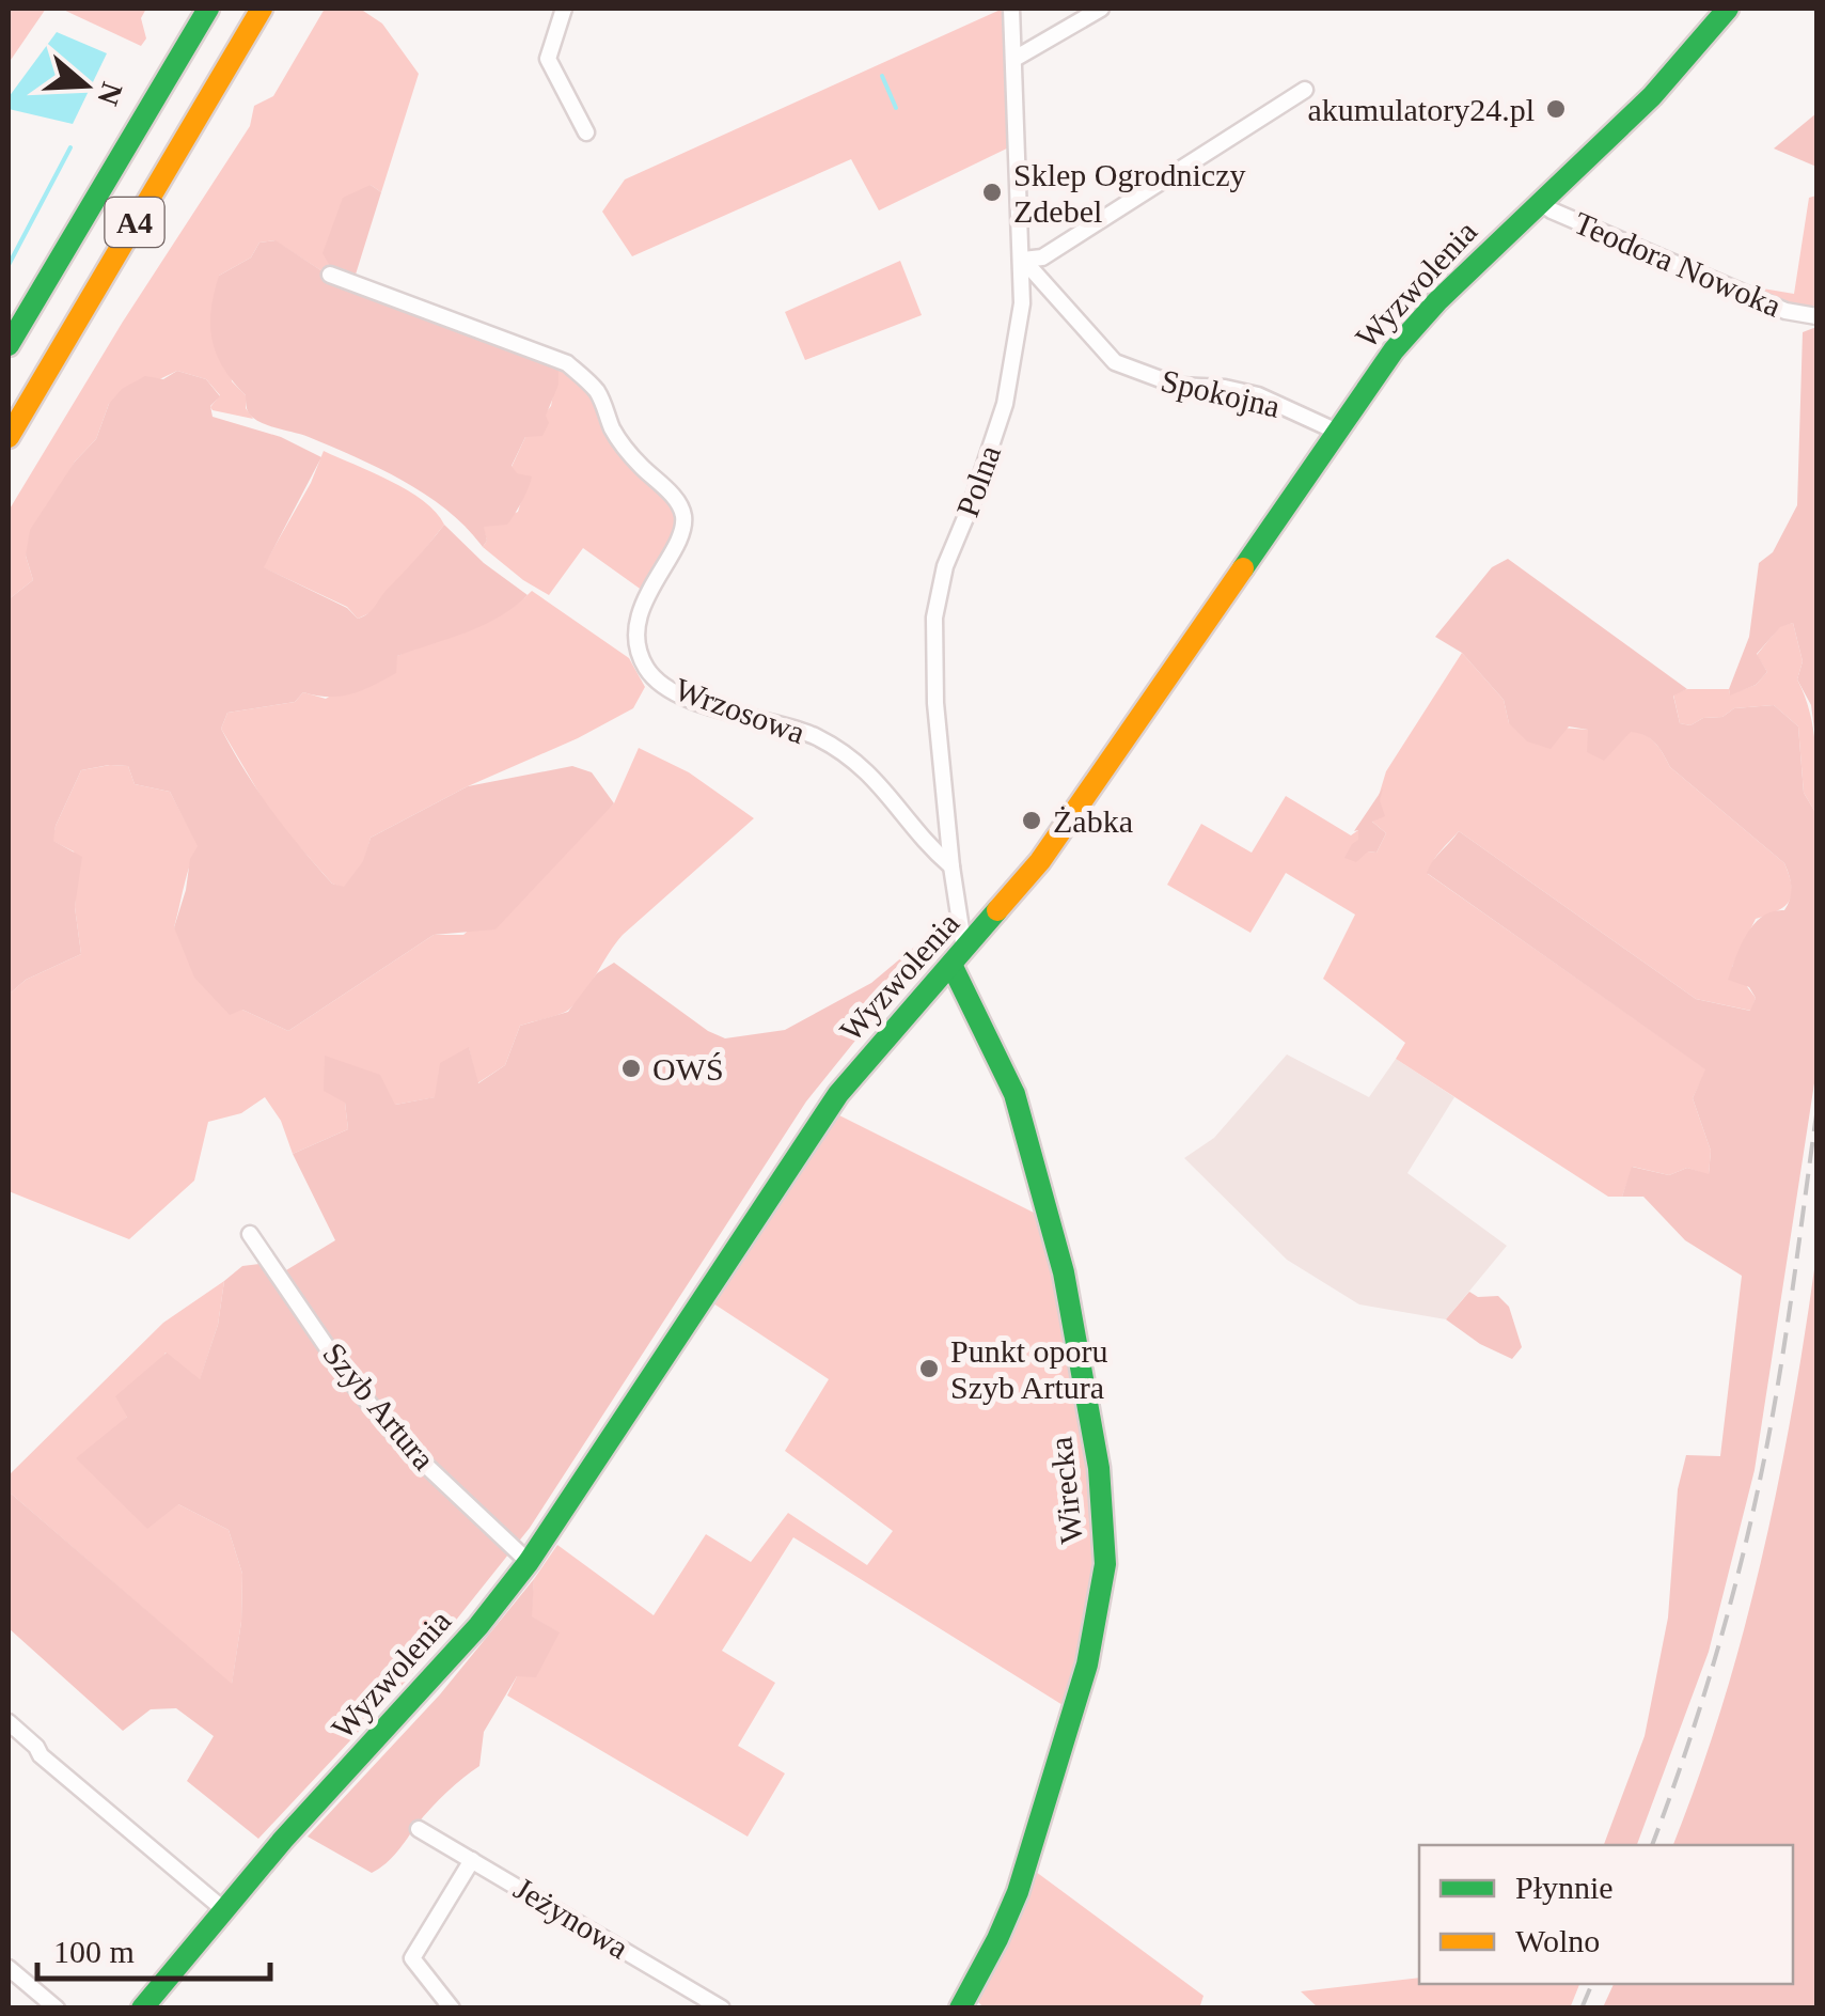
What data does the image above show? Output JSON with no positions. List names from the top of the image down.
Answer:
{
  "streets": {
    "main road": ["A4", "Wyzwolenia", "Wirecka"],
    "street": [
      "Teodora Nowoka",
      "Spokojna",
      "Polna",
      "Wrzosowa",
      "Szyb Artura",
      "Jeżynowa"
    ]
  },
  "crossings": [
    ["Teodora Nowoka", "Wyzwolenia"],
    ["Wyzwolenia", "Spokojna"],
    ["Wyzwolenia", "Polna"],
    ["Wyzwolenia", "Szyb Artura"],
    ["Wyzwolenia", "Wirecka"],
    ["Spokojna", "Polna"],
    ["Polna", "Wrzosowa"],
    ["Polna", "Wirecka"]
  ],
  "places": [
    "akumulatory24.pl",
    "Sklep Ogrodniczy Zdebel",
    "Żabka",
    "OWŚ",
    "Punkt oporu Szyb Artura"
  ],
  "legend": ["Płynnie", "Wolno"],
  "scale_bar": "100 m",
  "north": "right"
}
